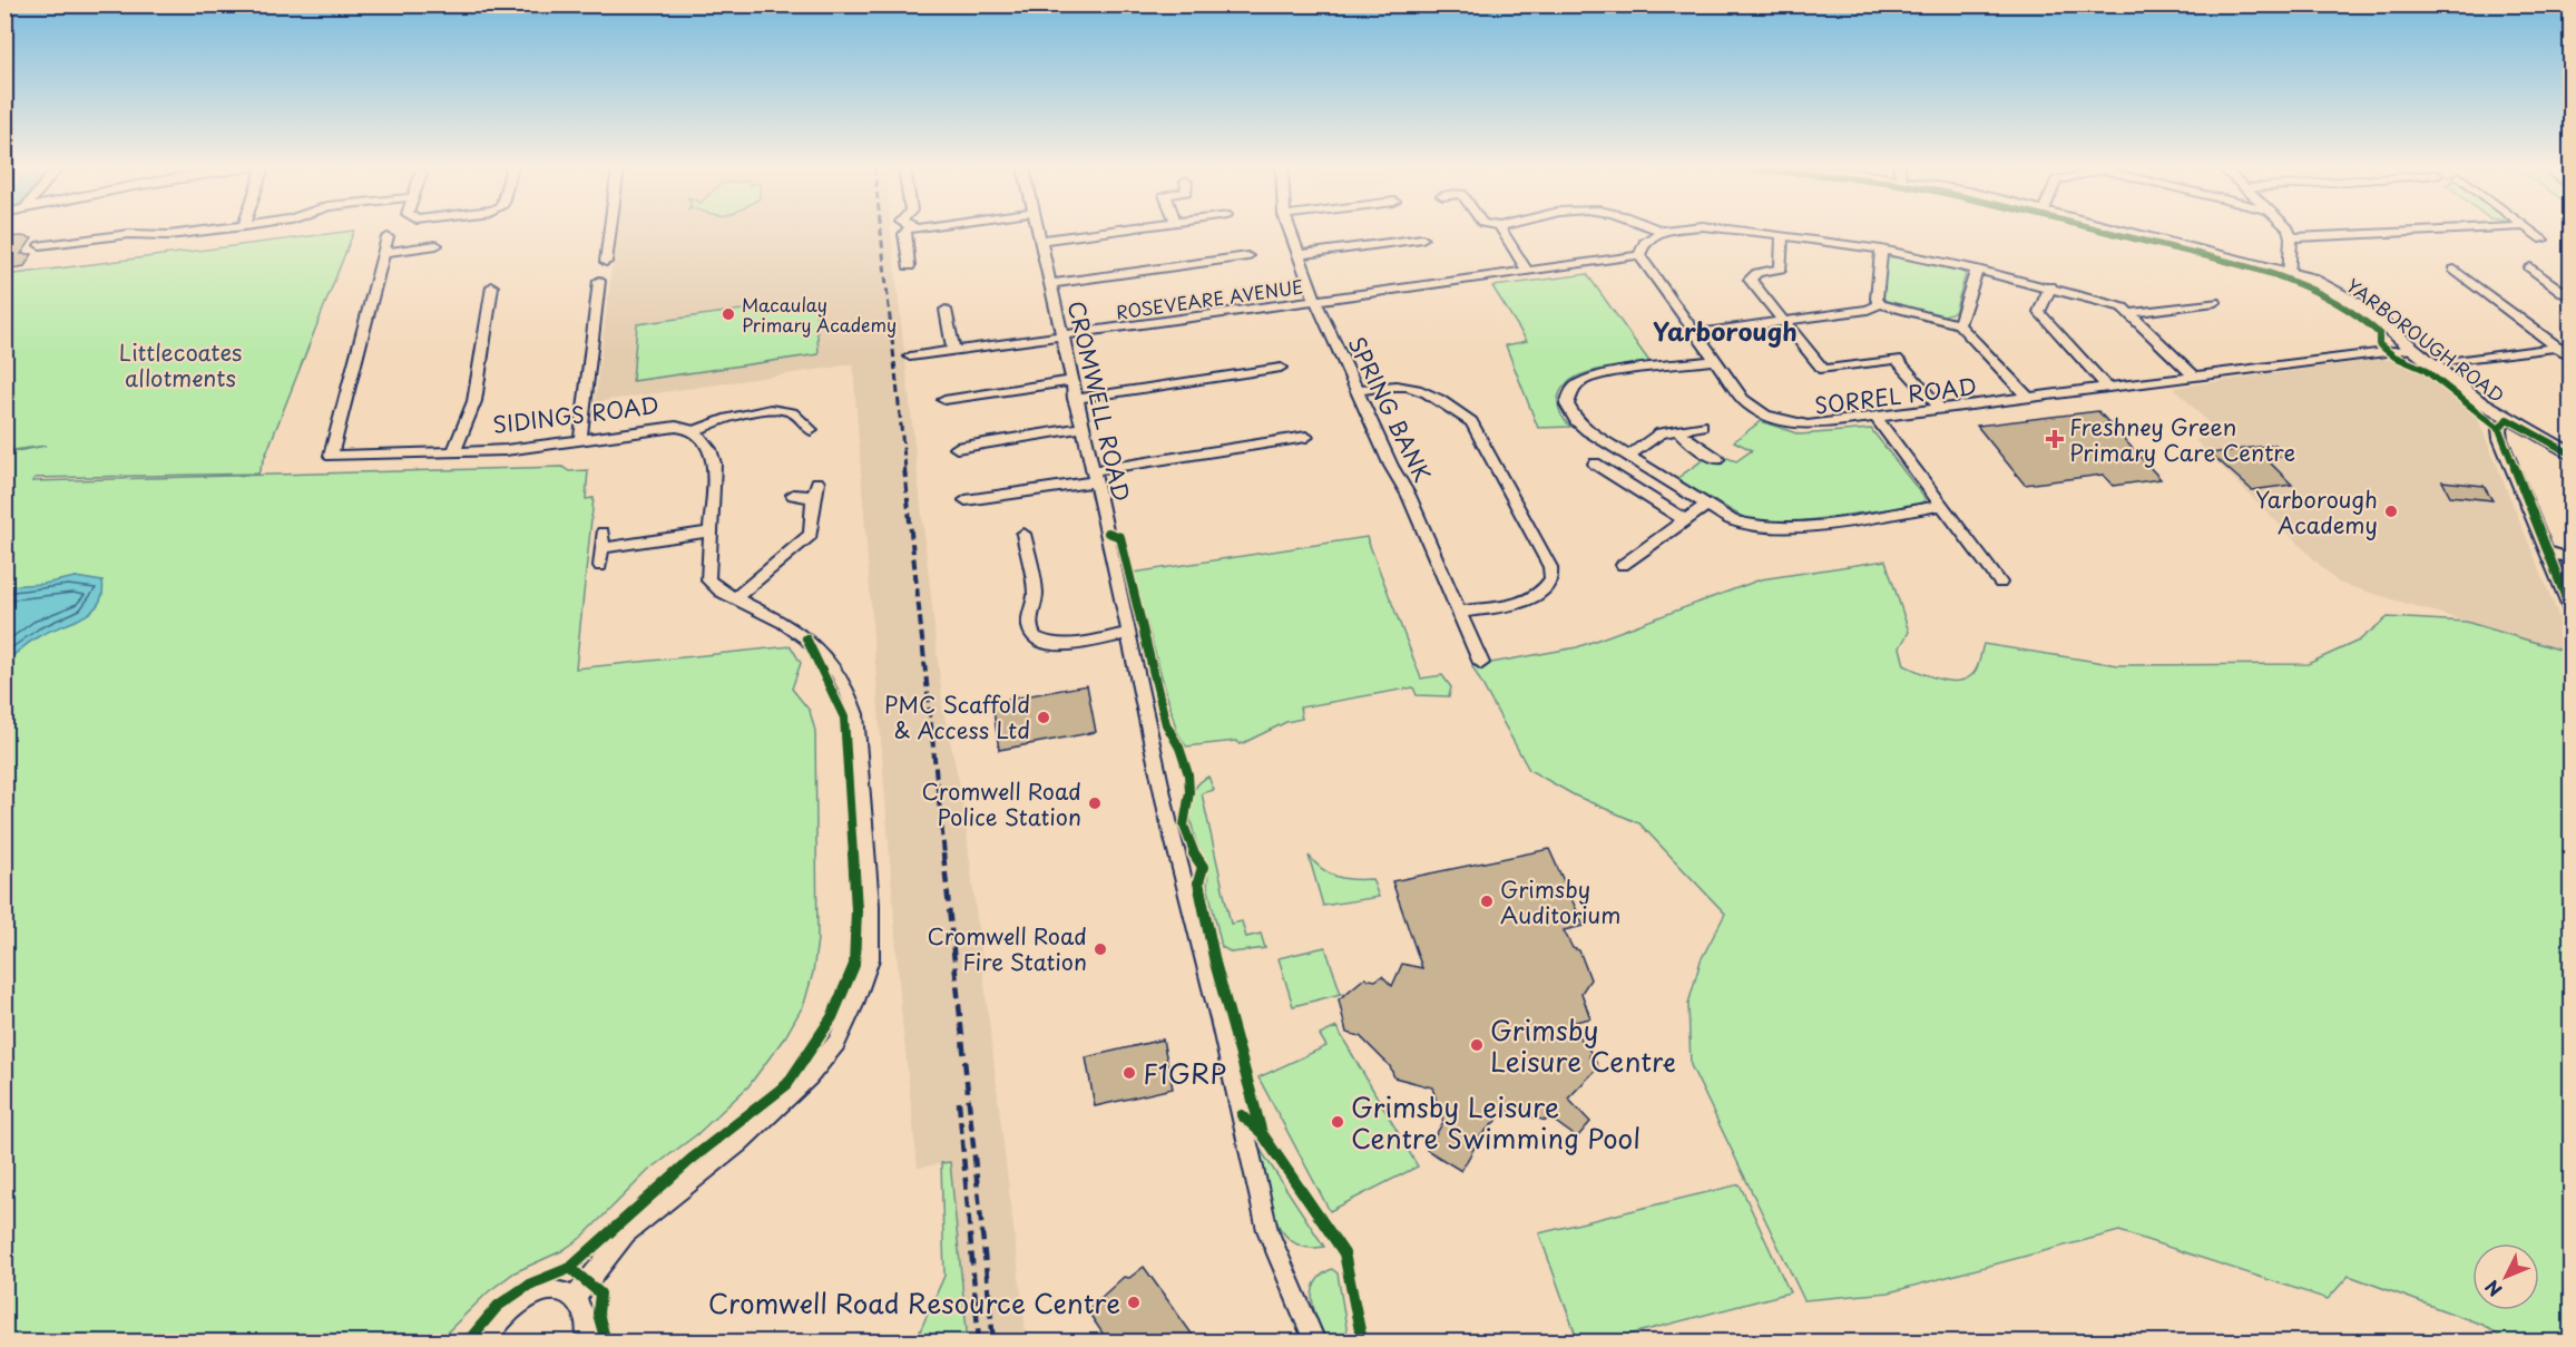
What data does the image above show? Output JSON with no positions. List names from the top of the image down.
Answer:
{
  "streets": {
    "main road": ["YARBOROUGH ROAD"],
    "street": [
      "ROSEVEARE AVENUE",
      "SORREL ROAD",
      "CROMWELL ROAD",
      "SPRING BANK",
      "SIDINGS ROAD"
    ]
  },
  "crossings": [
    ["ROSEVEARE AVENUE", "SORREL ROAD"],
    ["ROSEVEARE AVENUE", "CROMWELL ROAD"],
    ["ROSEVEARE AVENUE", "SPRING BANK"],
    ["YARBOROUGH ROAD", "SORREL ROAD"]
  ],
  "districts": ["Yarborough"],
  "parks": ["Littlecoates allotments"],
  "places": {
    "other": [
      "Macaulay Primary Academy",
      "Yarborough Academy",
      "PMC Scaffold & Access Ltd",
      "Cromwell Road Police Station",
      "Grimsby Auditorium",
      "Cromwell Road Fire Station",
      "Grimsby Leisure Centre",
      "F1GRP",
      "Grimsby Leisure Centre Swimming Pool",
      "Cromwell Road Resource Centre"
    ],
    "health": ["Freshney Green Primary Care Centre"]
  },
  "north": "bottom left"
}
